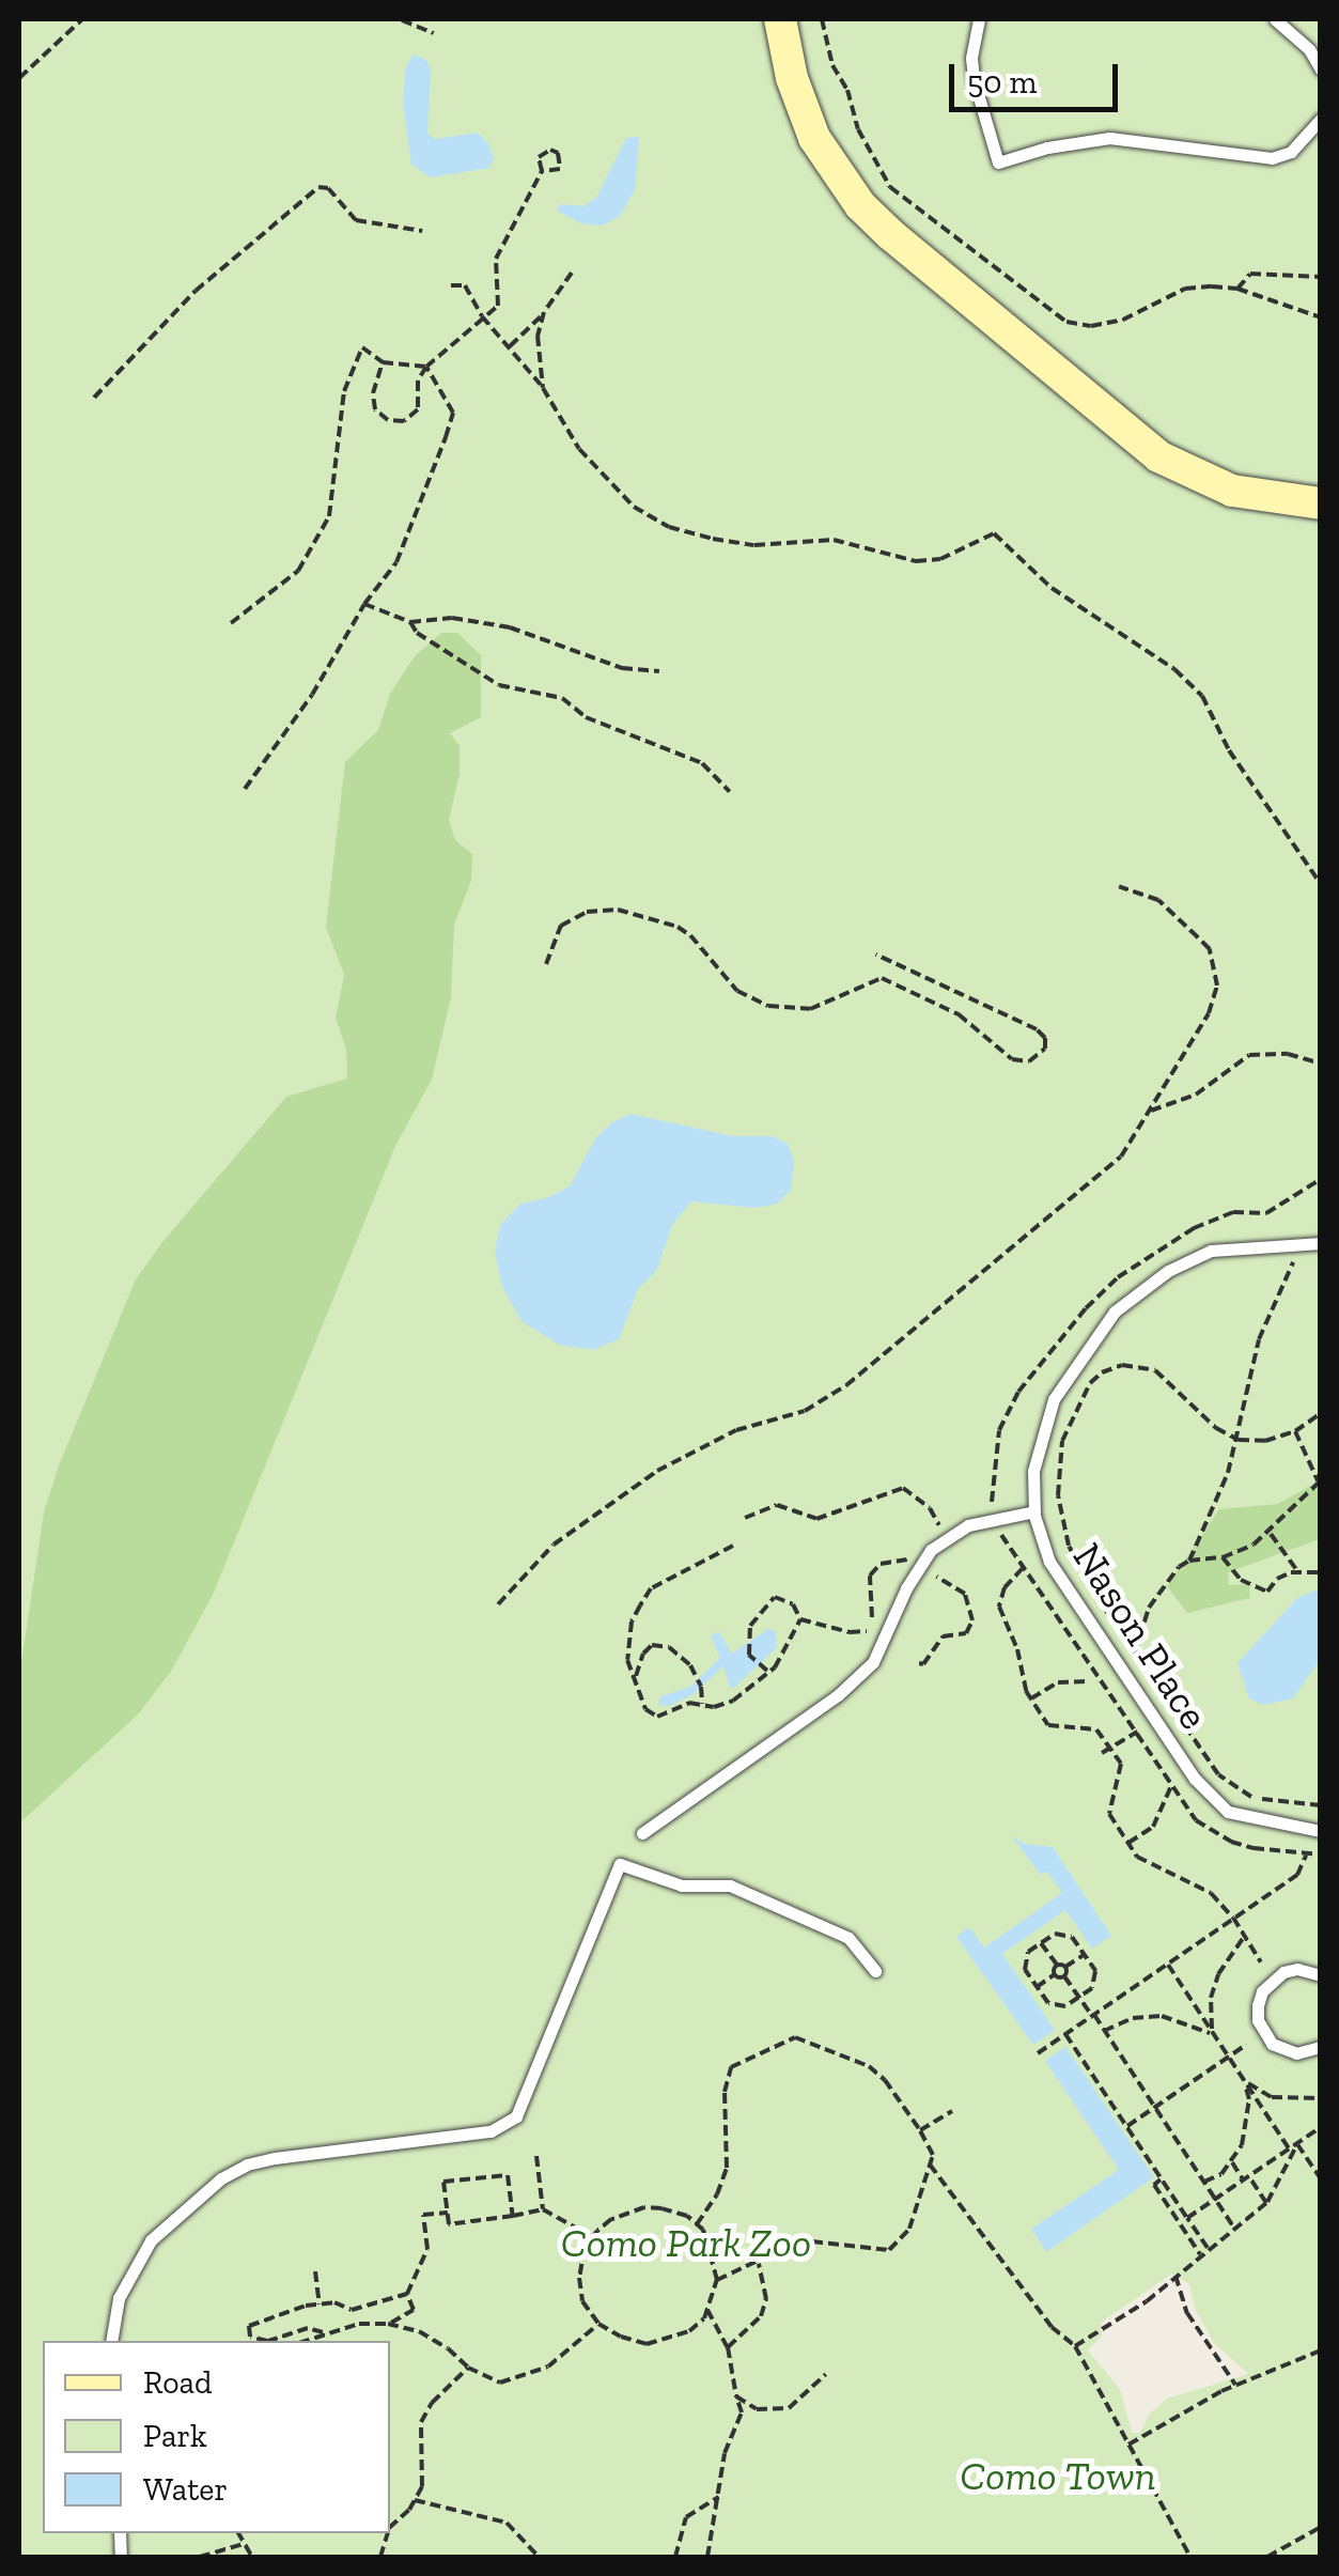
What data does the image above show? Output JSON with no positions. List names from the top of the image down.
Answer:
{
  "streets": {
    "lane": ["Nason Place"]
  },
  "parks": ["Como Park Zoo", "Como Town"],
  "legend": ["Road", "Park", "Water"],
  "scale_bar": "50 m"
}
